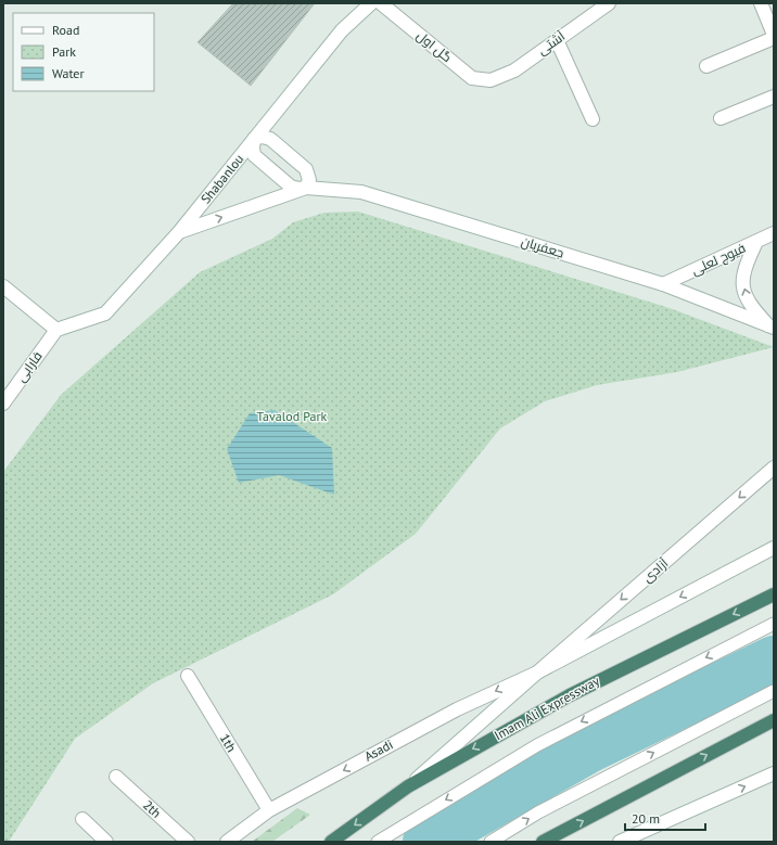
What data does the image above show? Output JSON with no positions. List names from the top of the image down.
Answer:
{
  "streets": {
    "highway": ["Imam Ali Expressway"],
    "main road": [
      "آشتی",
      "گل اول",
      "Shabanlou",
      "جعفریان",
      "فیوج لعلی",
      "فارابی",
      "آزادی",
      "1th",
      "Asadi",
      "2th"
    ]
  },
  "crossings": [
    ["آشتی", "گل اول"],
    ["Shabanlou", "فارابی"],
    ["جعفریان", "فیوج لعلی"],
    ["آزادی", "Asadi"],
    ["1th", "Asadi"]
  ],
  "parks": ["Tavalod Park"],
  "legend": ["Road", "Park", "Water"],
  "scale_bar": "20 m"
}
